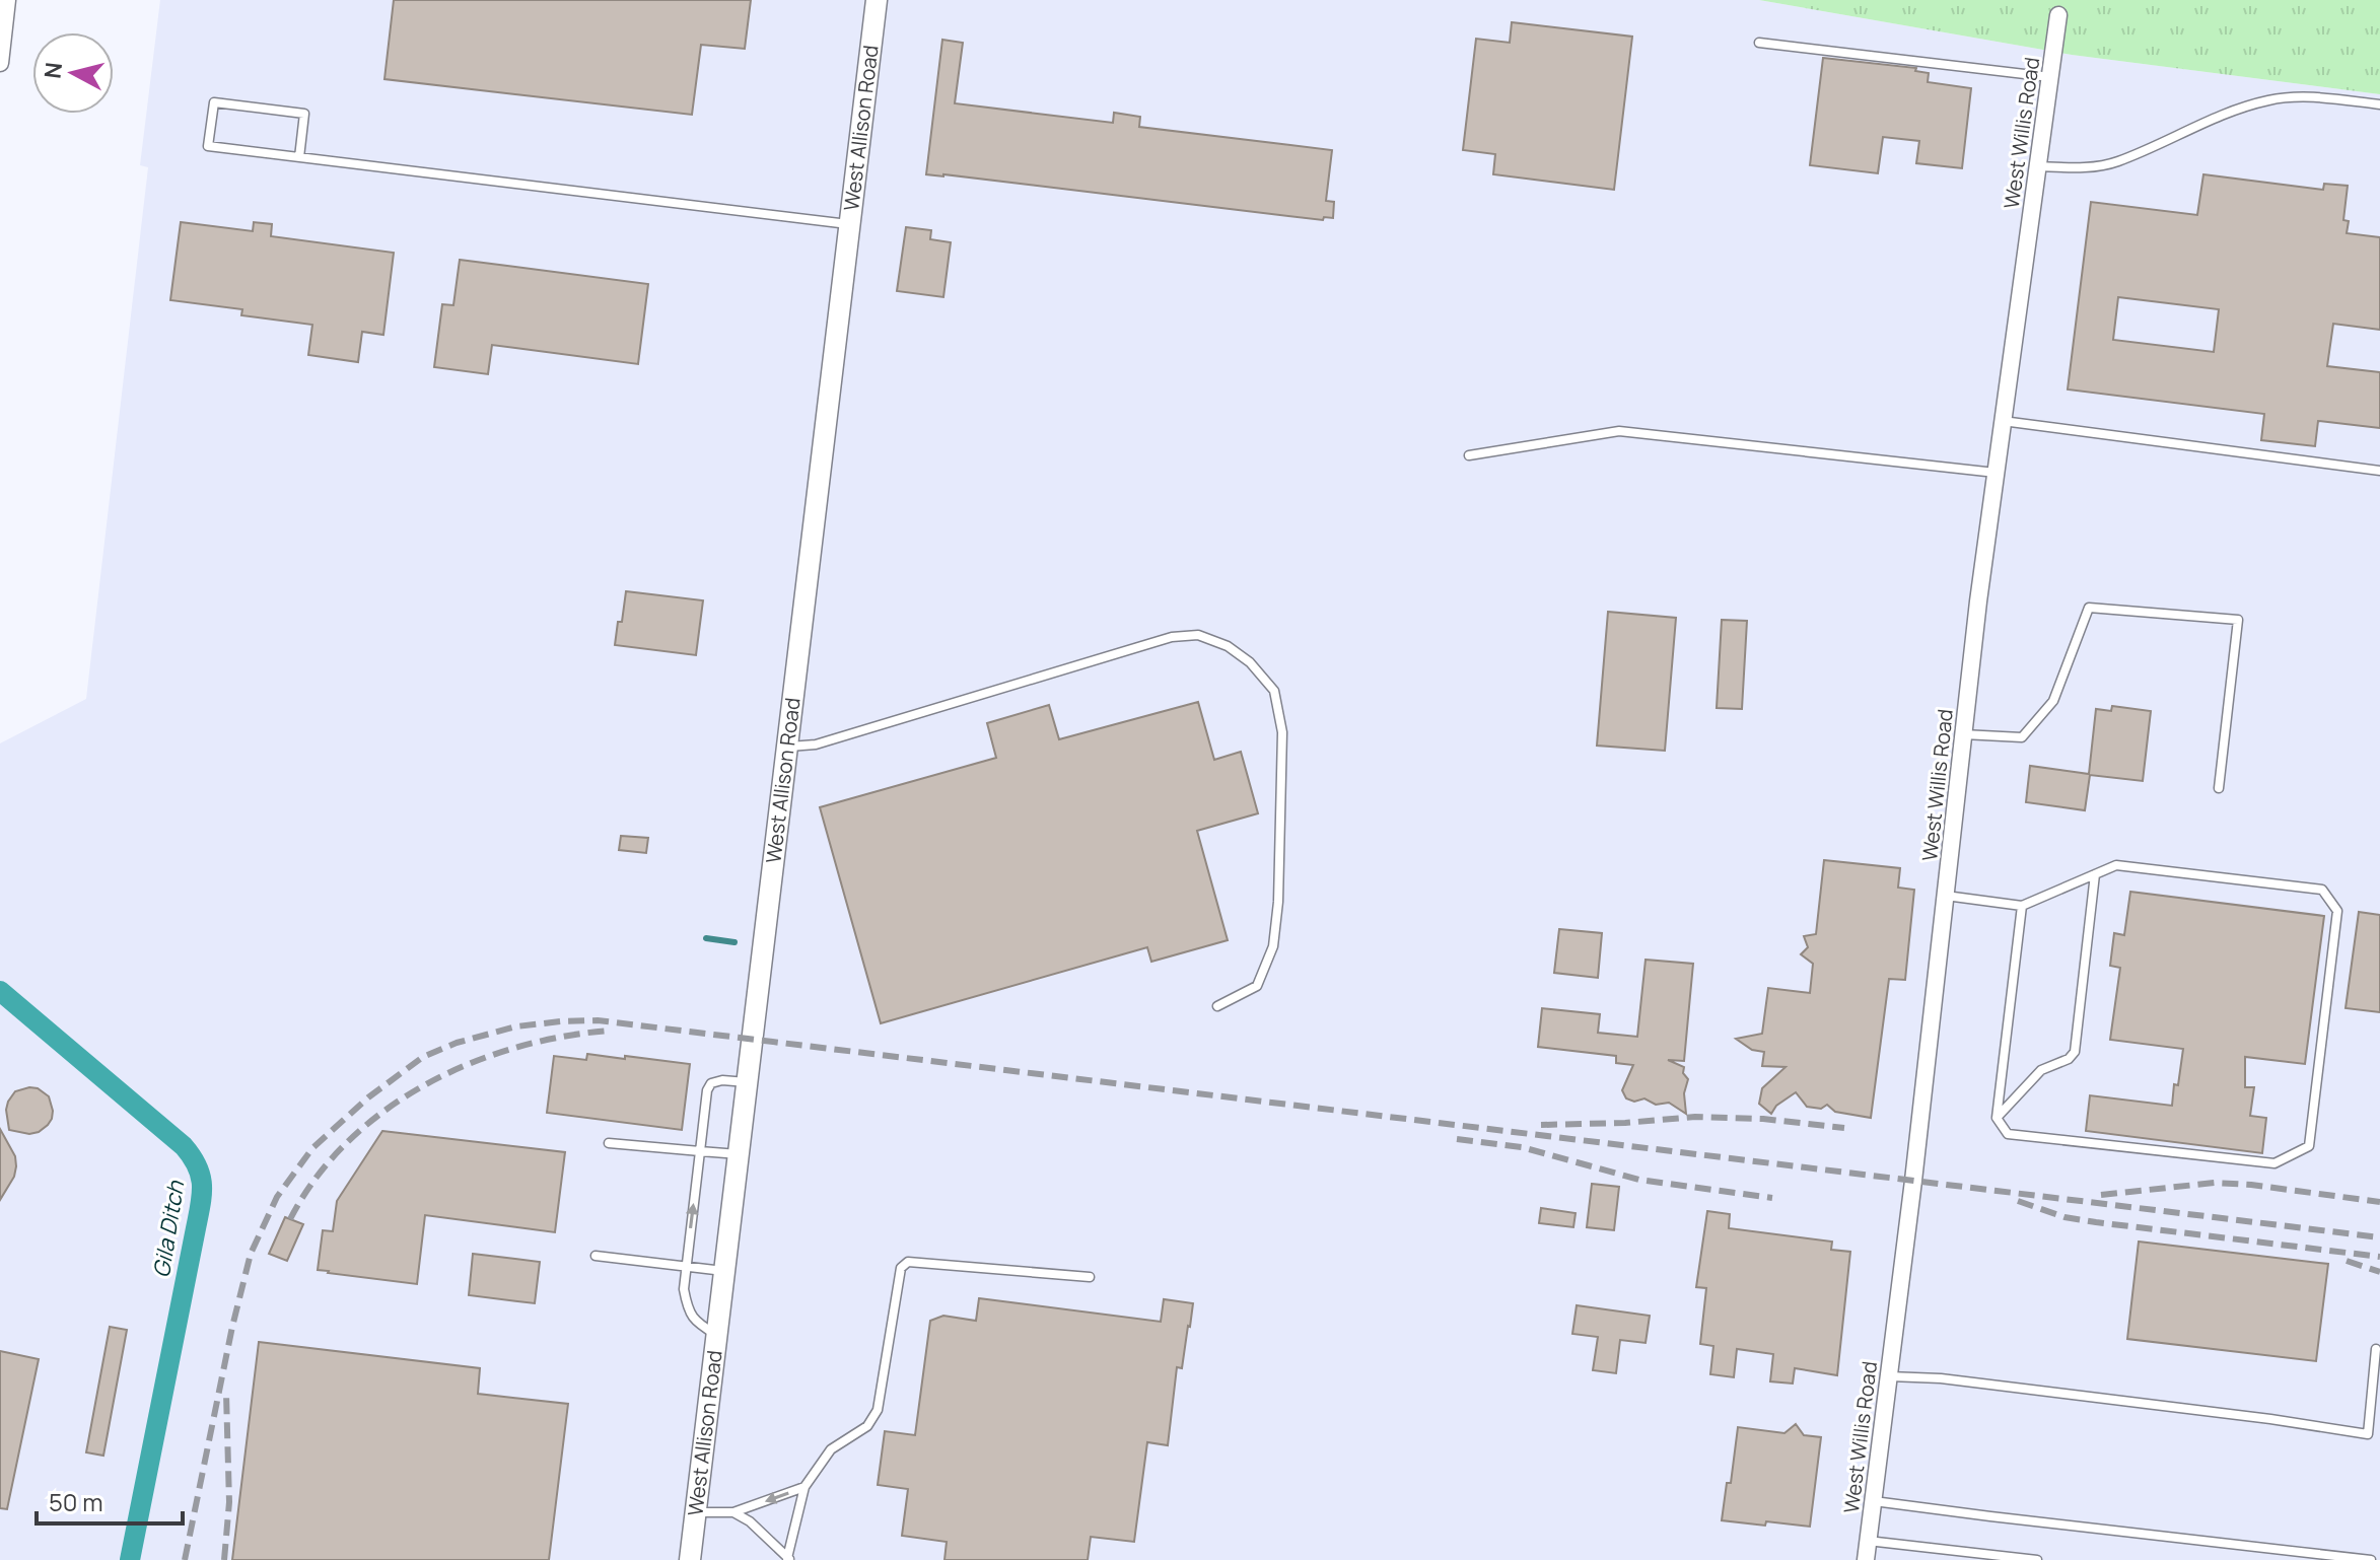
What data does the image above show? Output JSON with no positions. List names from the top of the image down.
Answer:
{
  "streets": {
    "street": ["West Allison Road", "West Willis Road"]
  },
  "water": ["Gila Ditch"],
  "scale_bar": "50 m",
  "north": "left"
}
